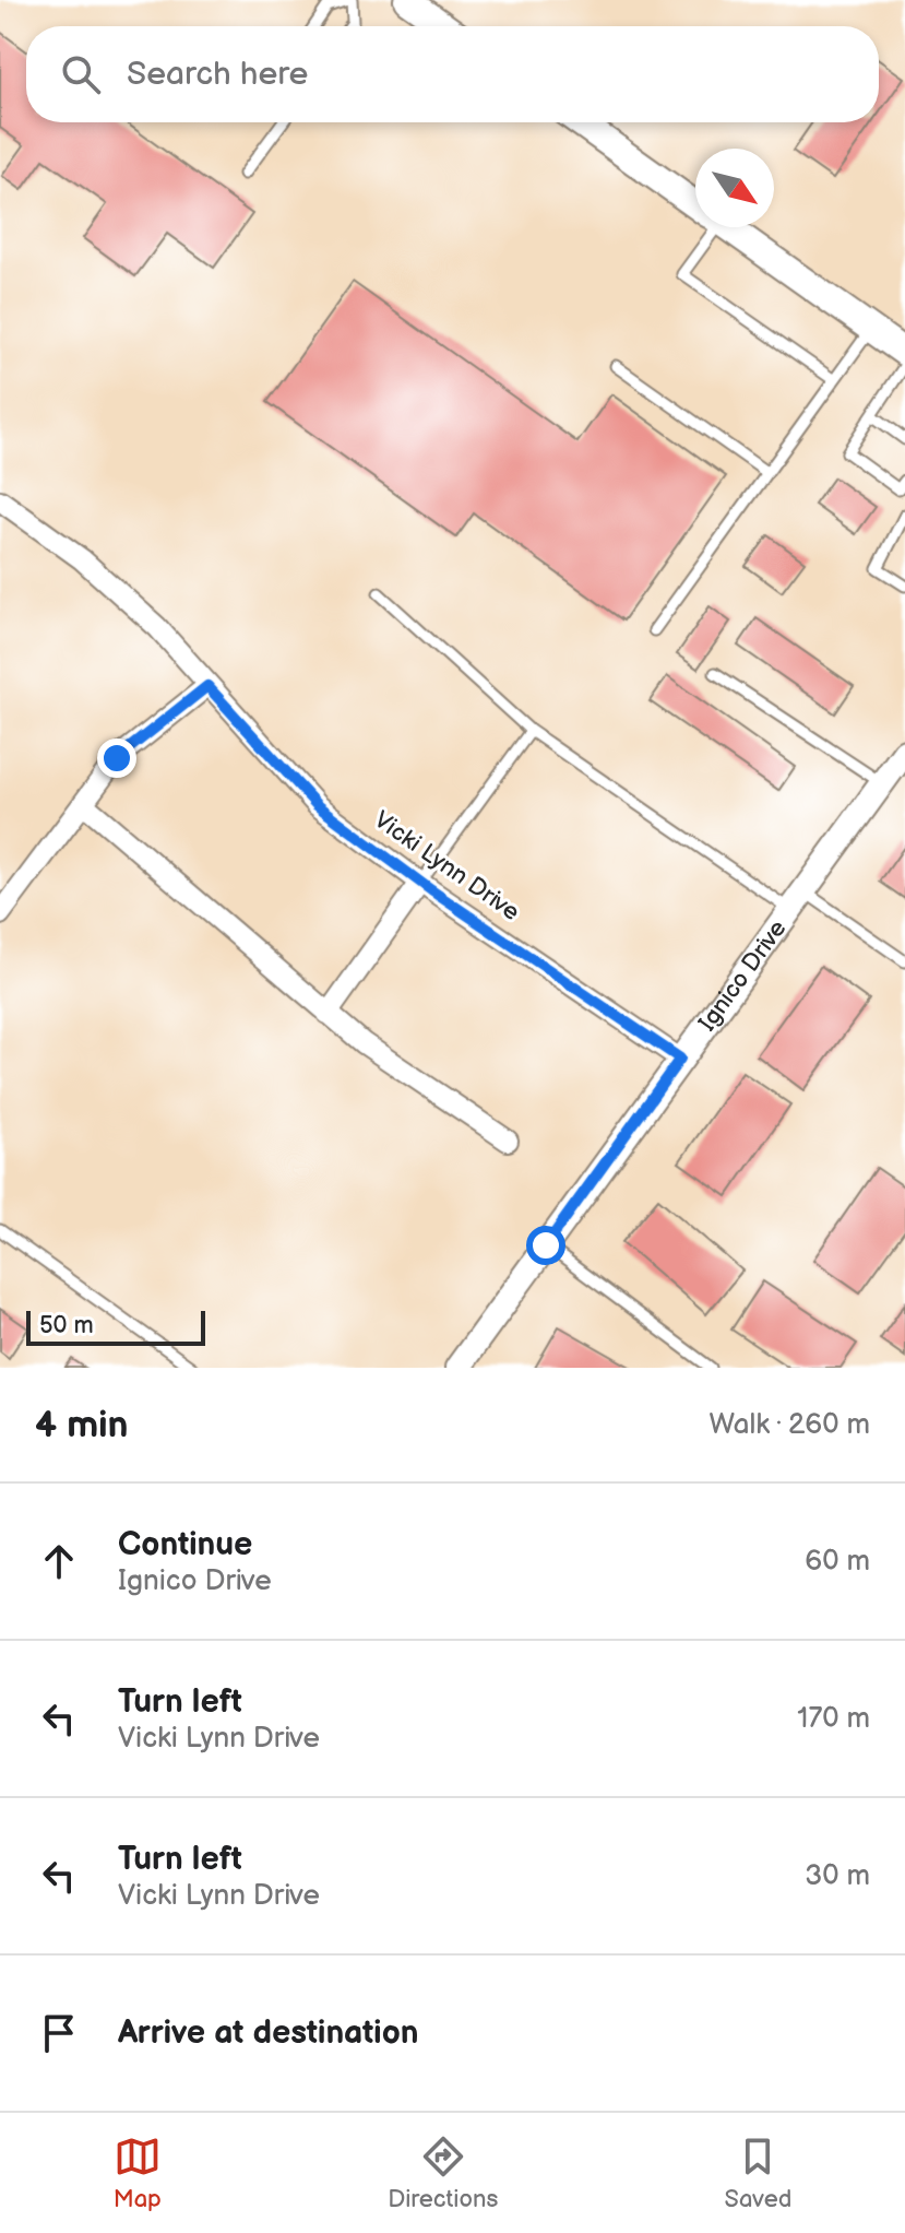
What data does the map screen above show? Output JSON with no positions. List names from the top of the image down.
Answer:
{
  "streets": {
    "street": ["Vicki Lynn Drive", "Ignico Drive"]
  },
  "crossings": [
    ["Vicki Lynn Drive", "Ignico Drive"]
  ],
  "scale_bar": "50 m",
  "north": "bottom right",
  "page": {
    "search": "Search here",
    "scale": "50 m",
    "heading": ["4 min", "Walk · 260 m"],
    "list": [
      ["Continue", "Ignico Drive", "60 m"],
      ["Turn left", "Vicki Lynn Drive", "170 m"],
      ["Turn left", "Vicki Lynn Drive", "30 m"],
      "Arrive at destination"
    ],
    "nav": ["Map", "Directions", "Saved"]
  }
}
